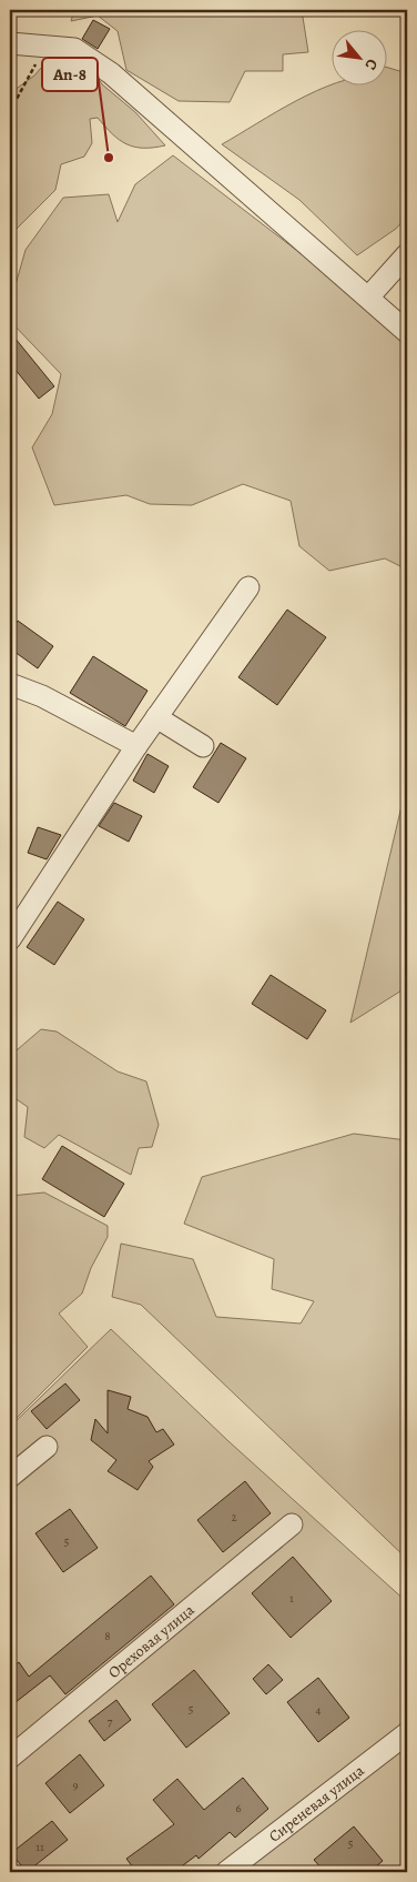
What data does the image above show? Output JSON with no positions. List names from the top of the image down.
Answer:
{
  "streets": {
    "street": ["Ореховая улица", "Сиреневая улица"]
  },
  "places": ["An-8"],
  "house_numbers": [
    "2",
    "5",
    "1",
    "8",
    "5",
    "4",
    "7",
    "9",
    "6",
    "5",
    "11"
  ],
  "north": "bottom right"
}
